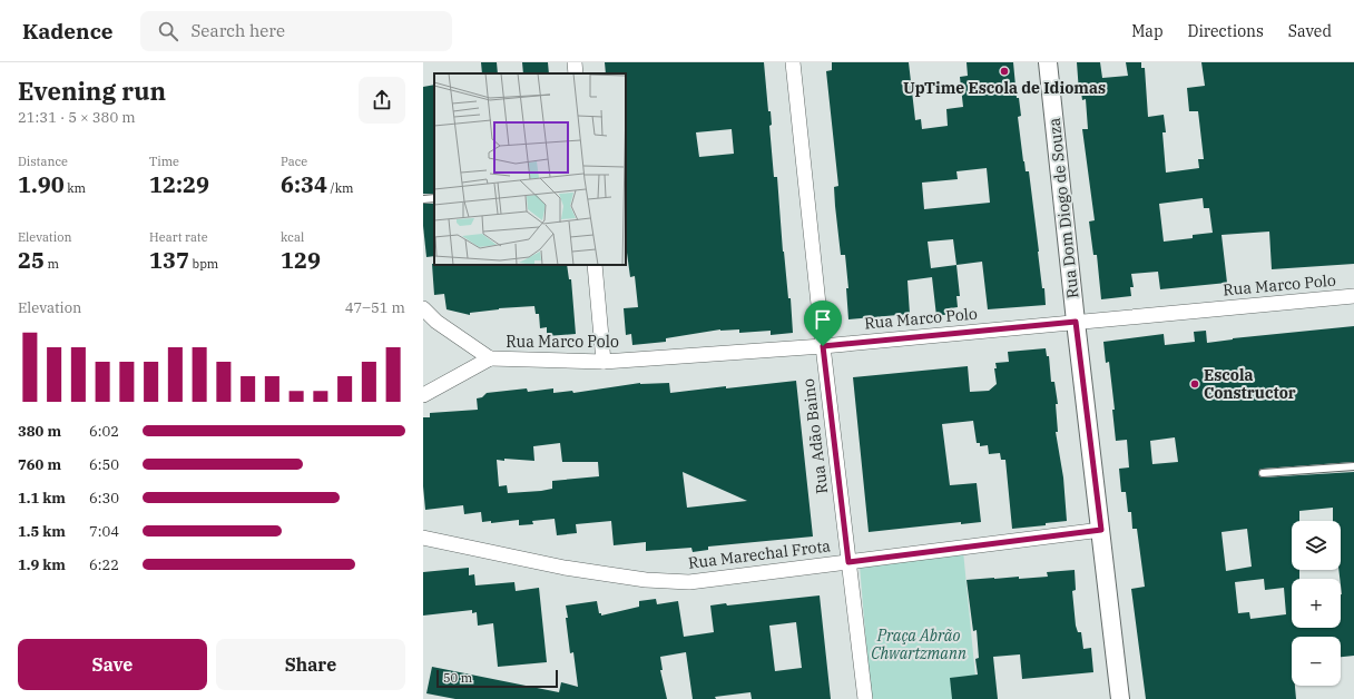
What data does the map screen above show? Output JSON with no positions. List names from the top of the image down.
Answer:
{
  "streets": {
    "street": [
      "Rua Dom Diogo de Souza",
      "Rua Marco Polo",
      "Rua Adão Baino",
      "Rua Marechal Frota"
    ]
  },
  "crossings": [
    ["Rua Dom Diogo de Souza", "Rua Marco Polo"],
    ["Rua Dom Diogo de Souza", "Rua Marechal Frota"],
    ["Rua Marco Polo", "Rua Adão Baino"],
    ["Rua Adão Baino", "Rua Marechal Frota"]
  ],
  "parks": ["Praça Abrão Chwartzmann"],
  "places": ["UpTime Escola de Idiomas", "Escola Constructor"],
  "scale_bar": "50 m",
  "page": {
    "header": "Kadence",
    "search": "Search here",
    "nav": ["Map", "Directions", "Saved"],
    "heading": ["Evening run", "21:31 · 5 × 380 m"],
    "stats": [
      ["Distance", "1.90 km"],
      ["Time", "12:29"],
      ["Pace", "6:34 /km"],
      ["Elevation", "25 m"],
      ["Heart rate", "137 bpm"],
      ["kcal", "129"]
    ],
    "chart": ["Elevation", "47–51 m"],
    "list": [
      {
        "name": "380 m",
        "note": "6:02"
      },
      {
        "name": "760 m",
        "note": "6:50"
      },
      {
        "name": "1.1 km",
        "note": "6:30"
      },
      {
        "name": "1.5 km",
        "note": "7:04"
      },
      {
        "name": "1.9 km",
        "note": "6:22"
      }
    ],
    "map_buttons": ["+", "−"],
    "buttons": ["Save", "Share"],
    "scale": "50 m"
  }
}
